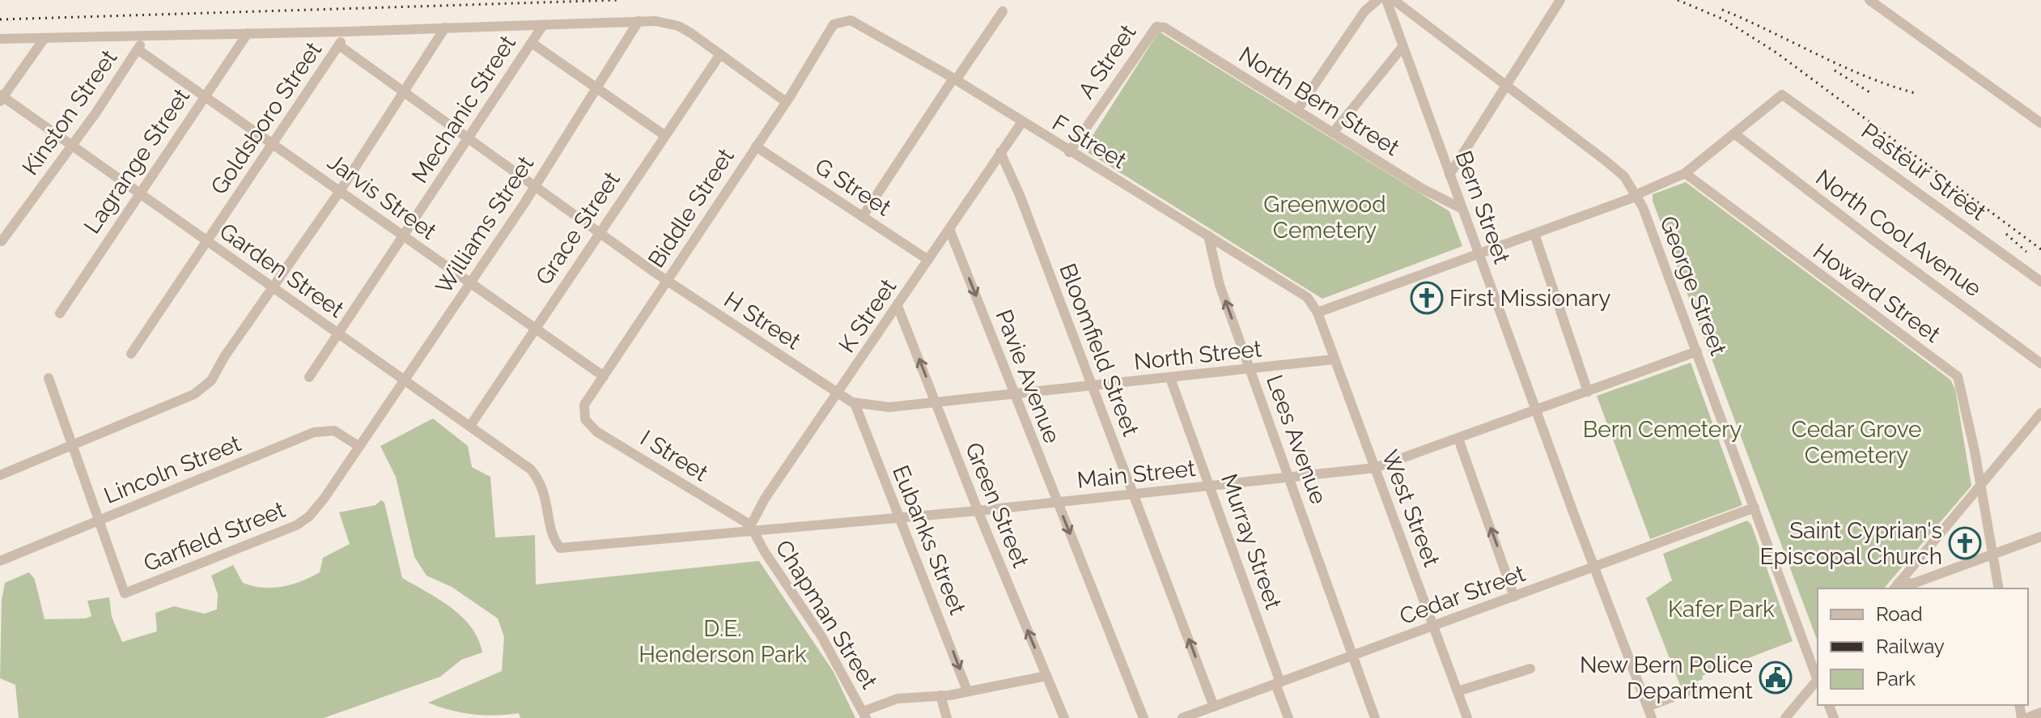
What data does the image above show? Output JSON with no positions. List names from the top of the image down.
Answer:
{
  "streets": {
    "street": [
      "A Street",
      "North Bern Street",
      "Mechanic Street",
      "Kinston Street",
      "Goldsboro Street",
      "F Street",
      "Lagrange Street",
      "Pasteur Street",
      "G Street",
      "Jarvis Street",
      "Bern Street",
      "Biddle Street",
      "Williams Street",
      "Grace Street",
      "North Cool Avenue",
      "Garden Street",
      "George Street",
      "Howard Street",
      "K Street",
      "H Street",
      "Bloomfield Street",
      "North Street",
      "Pavie Avenue",
      "Lees Avenue",
      "I Street",
      "Lincoln Street",
      "Main Street",
      "Green Street",
      "West Street",
      "Garfield Street",
      "Eubanks Street",
      "Murray Street",
      "Cedar Street",
      "Chapman Street"
    ]
  },
  "crossings": [
    ["A Street", "North Bern Street"],
    ["A Street", "F Street"],
    ["North Bern Street", "Bern Street"],
    ["Mechanic Street", "Jarvis Street"],
    ["Mechanic Street", "Garden Street"],
    ["Mechanic Street", "H Street"],
    ["Kinston Street", "Jarvis Street"],
    ["Kinston Street", "Garden Street"],
    ["Goldsboro Street", "Jarvis Street"],
    ["Goldsboro Street", "Garden Street"],
    ["Goldsboro Street", "H Street"],
    ["F Street", "Biddle Street"],
    ["F Street", "K Street"],
    ["F Street", "Lees Avenue"],
    ["F Street", "West Street"],
    ["Lagrange Street", "Jarvis Street"],
    ["Lagrange Street", "Garden Street"],
    ["Pasteur Street", "North Cool Avenue"],
    ["G Street", "Biddle Street"],
    ["G Street", "K Street"],
    ["Jarvis Street", "Biddle Street"],
    ["Jarvis Street", "Williams Street"],
    ["Jarvis Street", "Grace Street"],
    ["Bern Street", "Main Street"],
    ["Bern Street", "Cedar Street"],
    ["Biddle Street", "H Street"],
    ["Biddle Street", "I Street"],
    ["Williams Street", "Garden Street"],
    ["Williams Street", "H Street"],
    ["Williams Street", "Lincoln Street"],
    ["Williams Street", "Garfield Street"],
    ["Grace Street", "Garden Street"],
    ["Grace Street", "H Street"],
    ["Garden Street", "Main Street"],
    ["George Street", "Main Street"],
    ["George Street", "Cedar Street"],
    ["K Street", "H Street"],
    ["K Street", "Bloomfield Street"],
    ["K Street", "North Street"],
    ["K Street", "Pavie Avenue"],
    ["K Street", "I Street"],
    ["K Street", "Main Street"],
    ["K Street", "Green Street"],
    ["K Street", "Chapman Street"],
    ["H Street", "North Street"],
    ["Bloomfield Street", "North Street"],
    ["Bloomfield Street", "Main Street"],
    ["Bloomfield Street", "Cedar Street"],
    ["North Street", "Pavie Avenue"],
    ["North Street", "Lees Avenue"],
    ["North Street", "Green Street"],
    ["North Street", "West Street"],
    ["North Street", "Eubanks Street"],
    ["North Street", "Murray Street"],
    ["Pavie Avenue", "Main Street"],
    ["Lees Avenue", "Main Street"],
    ["Lees Avenue", "Cedar Street"],
    ["I Street", "Main Street"],
    ["I Street", "Chapman Street"],
    ["Lincoln Street", "Garfield Street"],
    ["Main Street", "Green Street"],
    ["Main Street", "West Street"],
    ["Main Street", "Eubanks Street"],
    ["Main Street", "Murray Street"],
    ["Main Street", "Chapman Street"],
    ["West Street", "Cedar Street"],
    ["Murray Street", "Cedar Street"]
  ],
  "one_way": [
    "Bloomfield Street",
    "Pavie Avenue",
    "Green Street",
    "Eubanks Street"
  ],
  "parks": [
    "Greenwood Cemetery",
    "Bern Cemetery",
    "Cedar Grove Cemetery",
    "Kafer Park",
    "D.E. Henderson Park"
  ],
  "places": {
    "church": ["First Missionary", "Saint Cyprian's Episcopal Church"],
    "public building": ["New Bern Police Department"]
  },
  "legend": ["Road", "Railway", "Park"]
}
